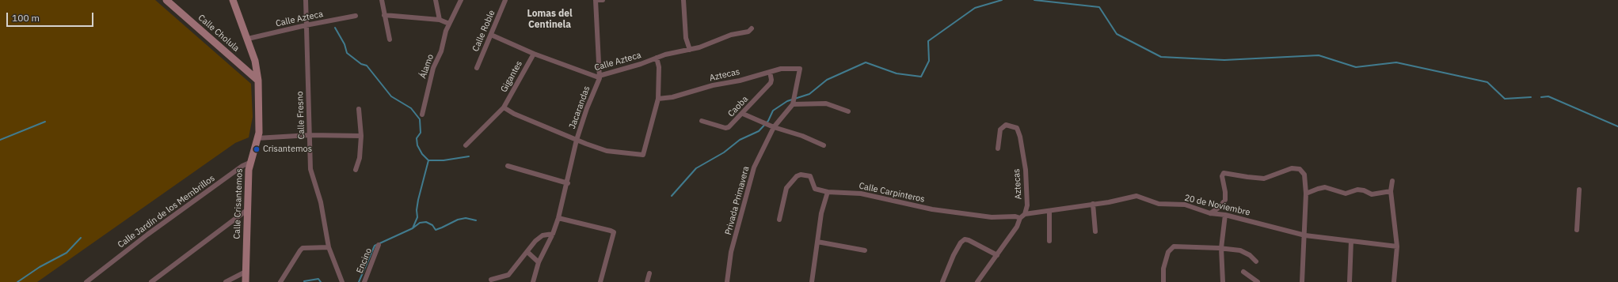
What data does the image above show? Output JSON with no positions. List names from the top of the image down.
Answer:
{
  "streets": {
    "street": [
      "Calle Azteca",
      "Calle Roble",
      "Calle Cholula",
      "Álamo",
      "Aztecas",
      "Gigantes",
      "Caoba",
      "Jacarandas",
      "Calle Fresno",
      "Calle Carpinteros",
      "Privada Primavera",
      "Calle Crisantemos",
      "20 de Noviembre",
      "Calle Jardín de los Membrillos",
      "Encino"
    ]
  },
  "crossings": [
    ["Calle Azteca", "Calle Roble"],
    ["Calle Azteca", "Gigantes"],
    ["Calle Azteca", "Jacarandas"],
    ["Calle Azteca", "Calle Fresno"],
    ["Calle Azteca", "Calle Crisantemos"],
    ["Calle Cholula", "Calle Crisantemos"],
    ["Aztecas", "Caoba"],
    ["Aztecas", "Privada Primavera"],
    ["Aztecas", "20 de Noviembre"],
    ["Calle Crisantemos", "Calle Jardín de los Membrillos"]
  ],
  "districts": ["Lomas del Centinela"],
  "places": ["Crisantemos"],
  "scale_bar": "100 m"
}
